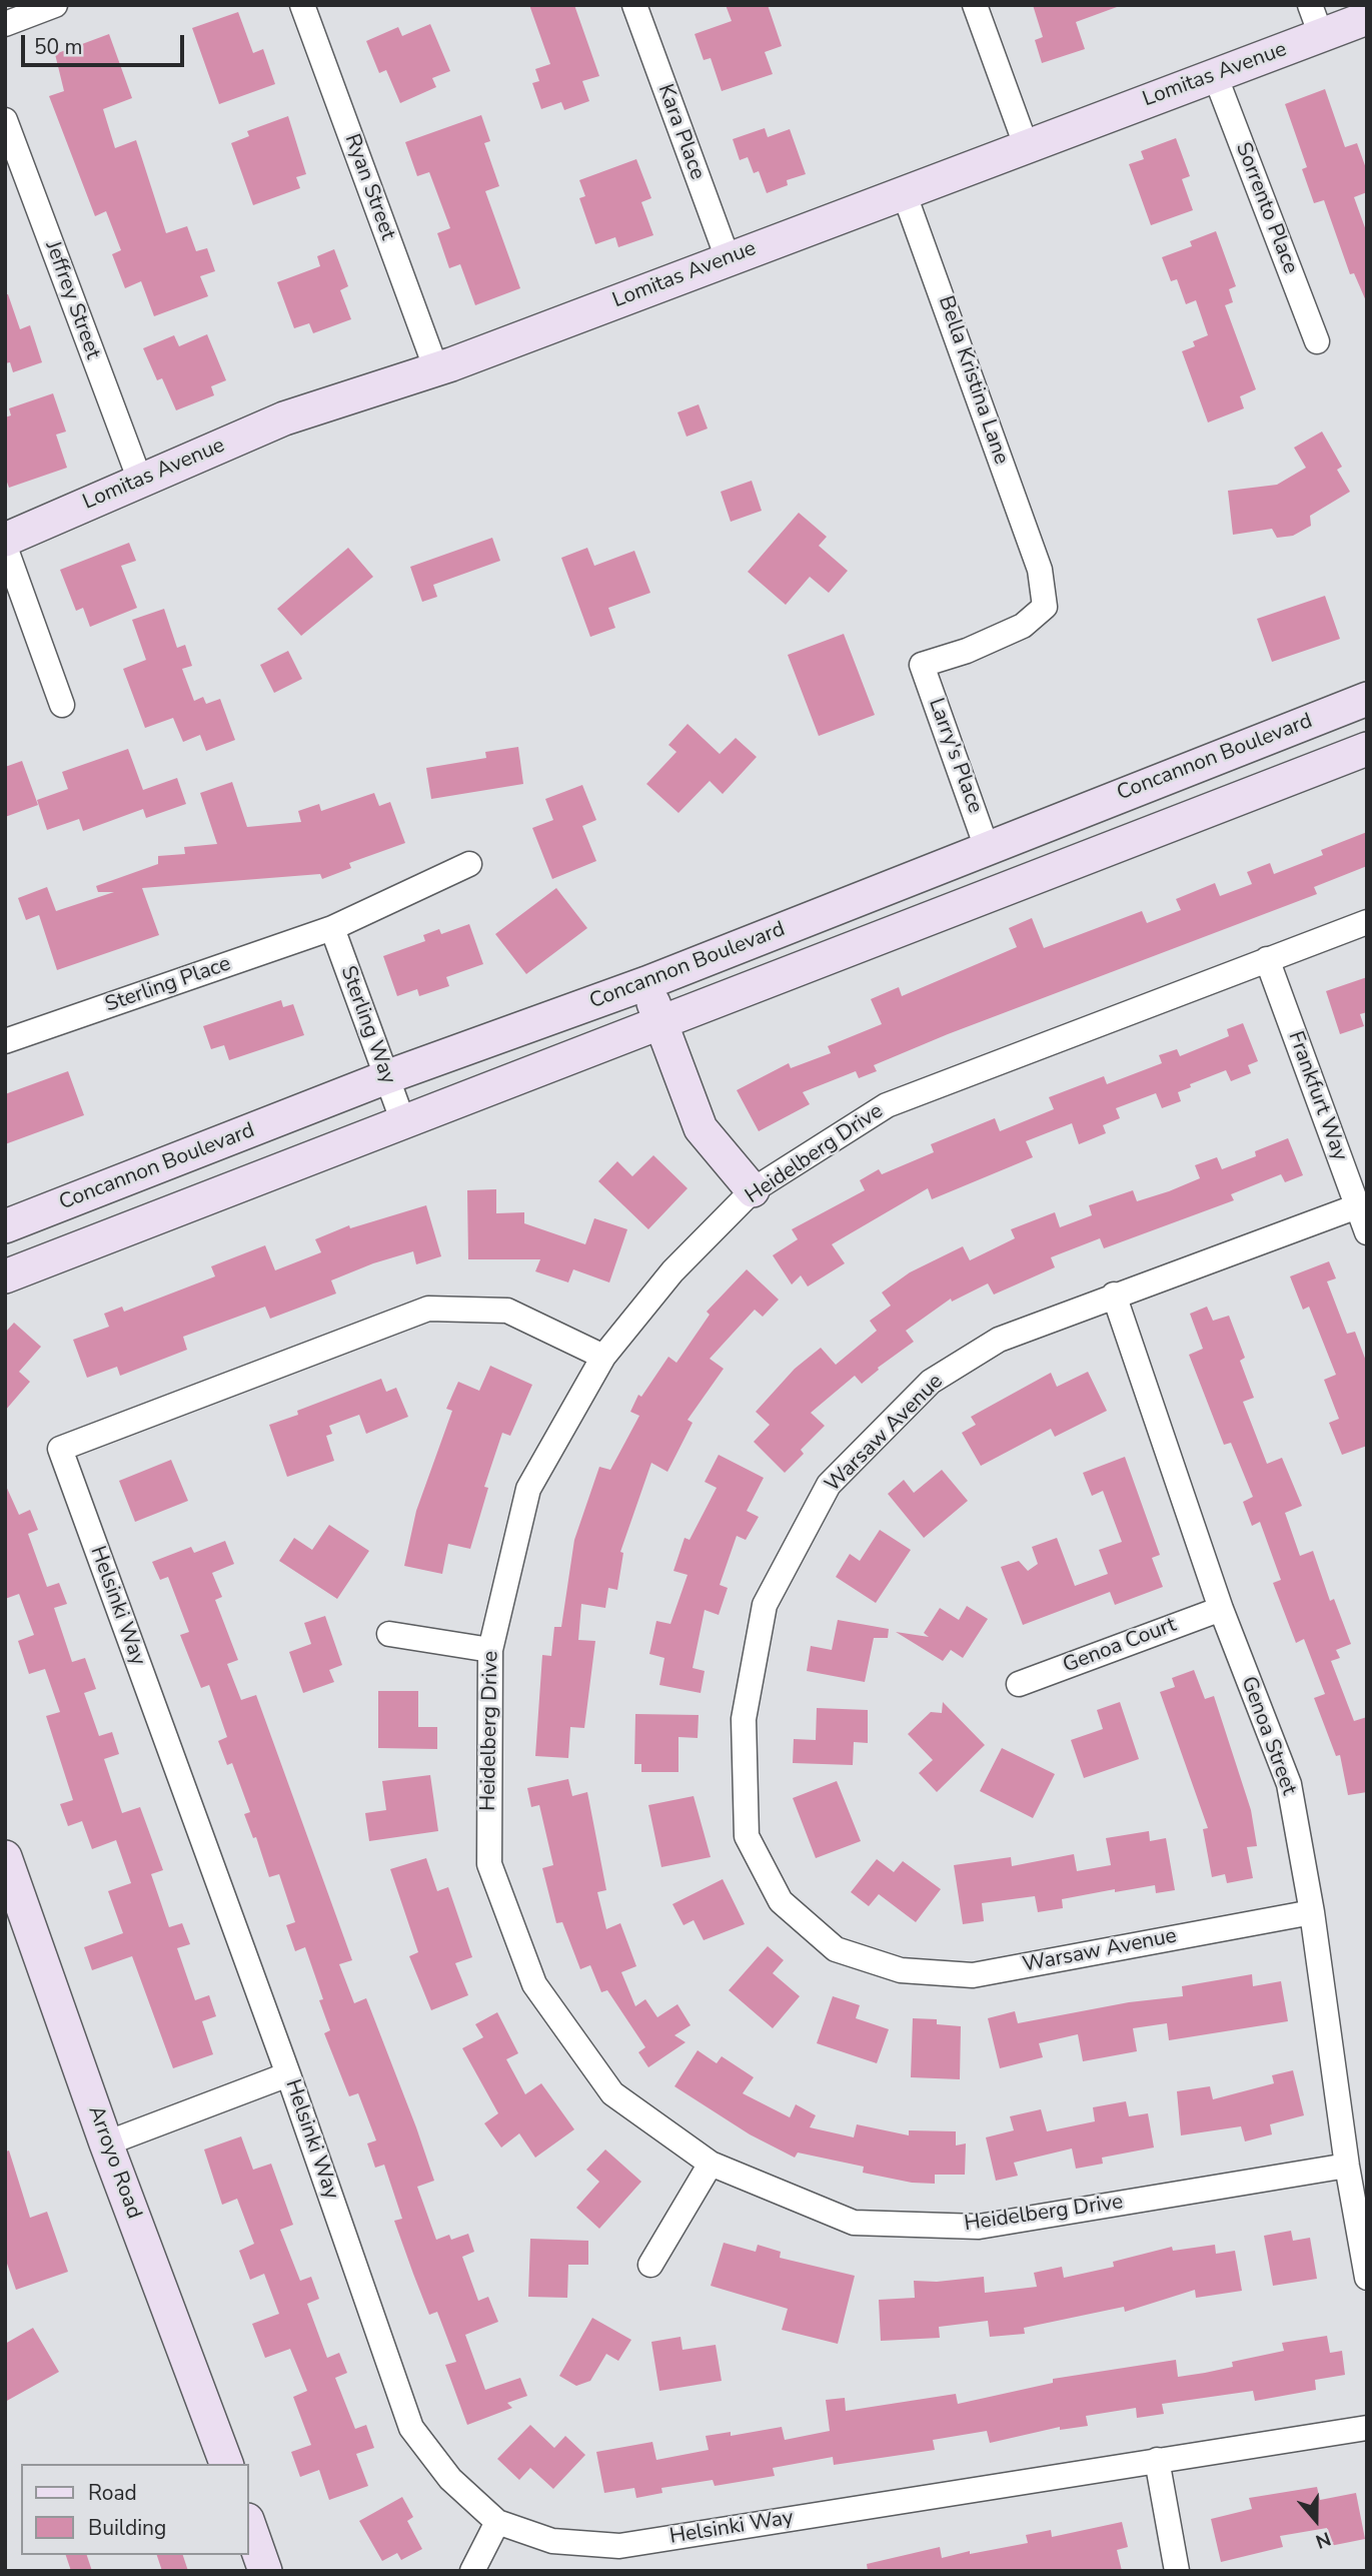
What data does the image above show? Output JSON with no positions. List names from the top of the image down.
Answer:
{
  "streets": {
    "main road": ["Lomitas Avenue", "Concannon Boulevard", "Arroyo Road"],
    "street": [
      "Kara Place",
      "Ryan Street",
      "Sorrento Place",
      "Jeffrey Street",
      "Bella Kristina Lane",
      "Larry's Place",
      "Sterling Place",
      "Sterling Way",
      "Frankfurt Way",
      "Heidelberg Drive",
      "Warsaw Avenue",
      "Helsinki Way",
      "Genoa Court",
      "Genoa Street"
    ]
  },
  "crossings": [
    ["Lomitas Avenue", "Kara Place"],
    ["Lomitas Avenue", "Ryan Street"],
    ["Lomitas Avenue", "Sorrento Place"],
    ["Lomitas Avenue", "Jeffrey Street"],
    ["Lomitas Avenue", "Bella Kristina Lane"],
    ["Bella Kristina Lane", "Larry's Place"],
    ["Larry's Place", "Concannon Boulevard"],
    ["Concannon Boulevard", "Sterling Way"],
    ["Sterling Place", "Sterling Way"],
    ["Frankfurt Way", "Heidelberg Drive"],
    ["Frankfurt Way", "Warsaw Avenue"],
    ["Heidelberg Drive", "Helsinki Way"],
    ["Heidelberg Drive", "Genoa Street"],
    ["Warsaw Avenue", "Genoa Street"],
    ["Genoa Court", "Genoa Street"]
  ],
  "legend": ["Road", "Building"],
  "scale_bar": "50 m",
  "north": "bottom"
}
